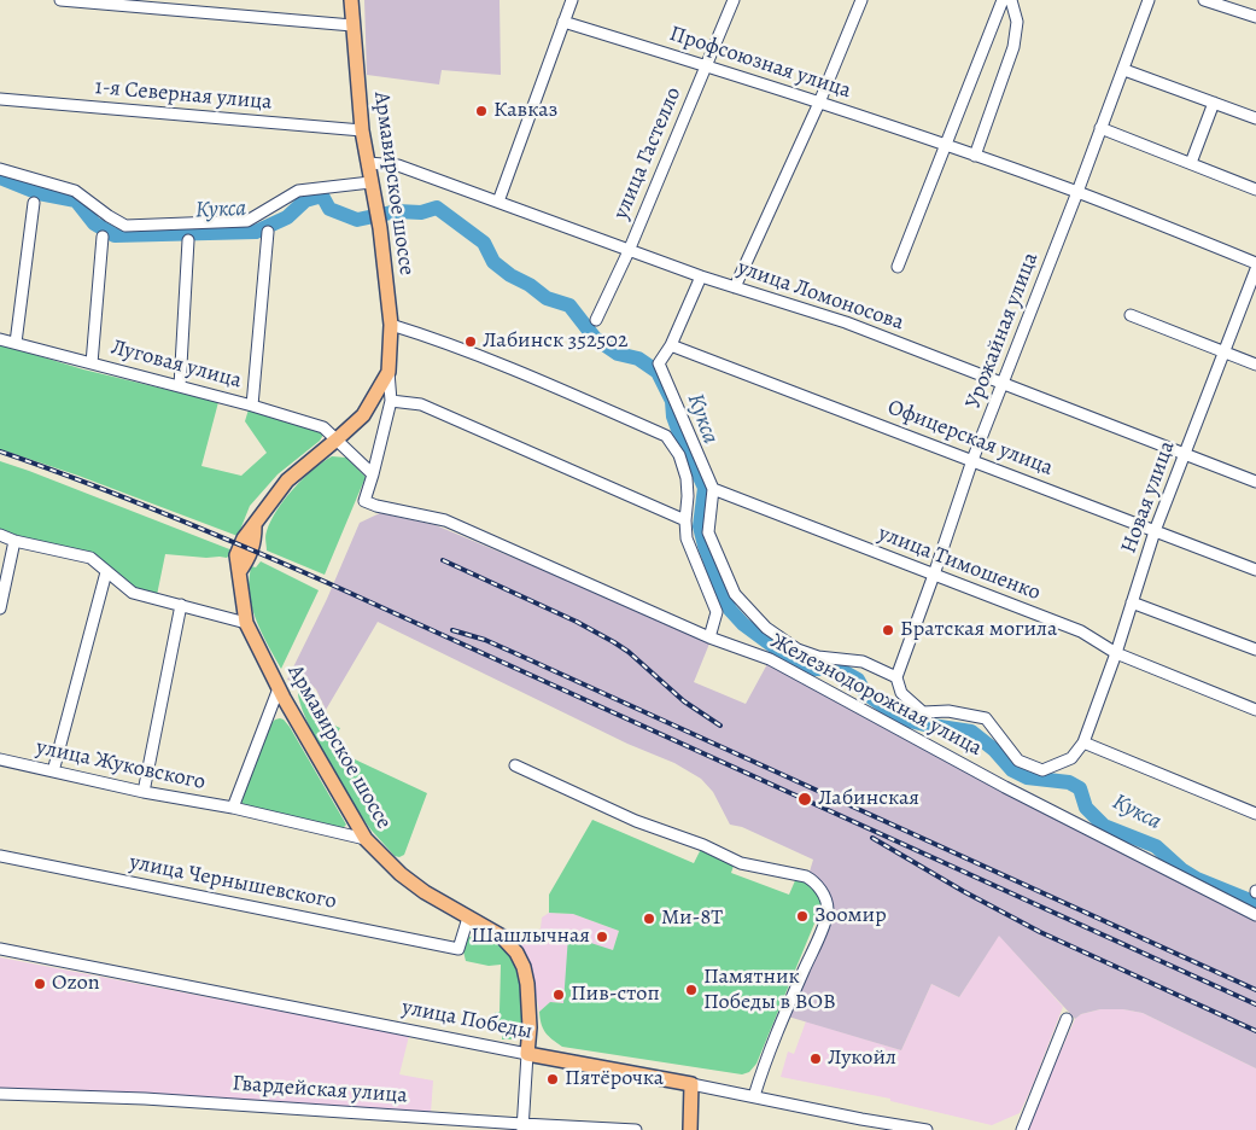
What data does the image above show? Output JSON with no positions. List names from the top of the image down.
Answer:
{
  "streets": {
    "main road": ["Армавирское шоссе", "улица Победы"],
    "street": [
      "Профсоюзная улица",
      "1-я Северная улица",
      "улица Гастелло",
      "улица Ломоносова",
      "Урожайная улица",
      "Луговая улица",
      "Офицерская улица",
      "Новая улица",
      "улица Тимошенко",
      "Железнодорожная улица",
      "улица Жуковского",
      "улица Чернышевского",
      "Гвардейская улица"
    ]
  },
  "crossings": [
    ["Профсоюзная улица", "улица Гастелло"],
    ["Профсоюзная улица", "Урожайная улица"],
    ["1-я Северная улица", "Армавирское шоссе"],
    ["улица Гастелло", "улица Ломоносова"],
    ["Армавирское шоссе", "улица Ломоносова"],
    ["Армавирское шоссе", "Луговая улица"],
    ["Армавирское шоссе", "Железнодорожная улица"],
    ["Армавирское шоссе", "улица Жуковского"],
    ["Армавирское шоссе", "улица Чернышевского"],
    ["Армавирское шоссе", "улица Победы"],
    ["улица Ломоносова", "Урожайная улица"],
    ["улица Ломоносова", "Новая улица"],
    ["Урожайная улица", "Офицерская улица"],
    ["Урожайная улица", "улица Тимошенко"],
    ["Урожайная улица", "Железнодорожная улица"],
    ["Офицерская улица", "Новая улица"],
    ["Новая улица", "улица Тимошенко"],
    ["Новая улица", "Железнодорожная улица"],
    ["улица Тимошенко", "Железнодорожная улица"]
  ],
  "water": ["Кукса"],
  "places": [
    "Кавказ",
    "Лабинск 352502",
    "Братская могила",
    "Лабинская",
    "Зоомир",
    "Ми-8Т",
    "Шашлычная",
    "Ozon",
    "Памятник Победы в ВОВ",
    "Пив-стоп",
    "Лукойл",
    "Пятёрочка"
  ]
}
